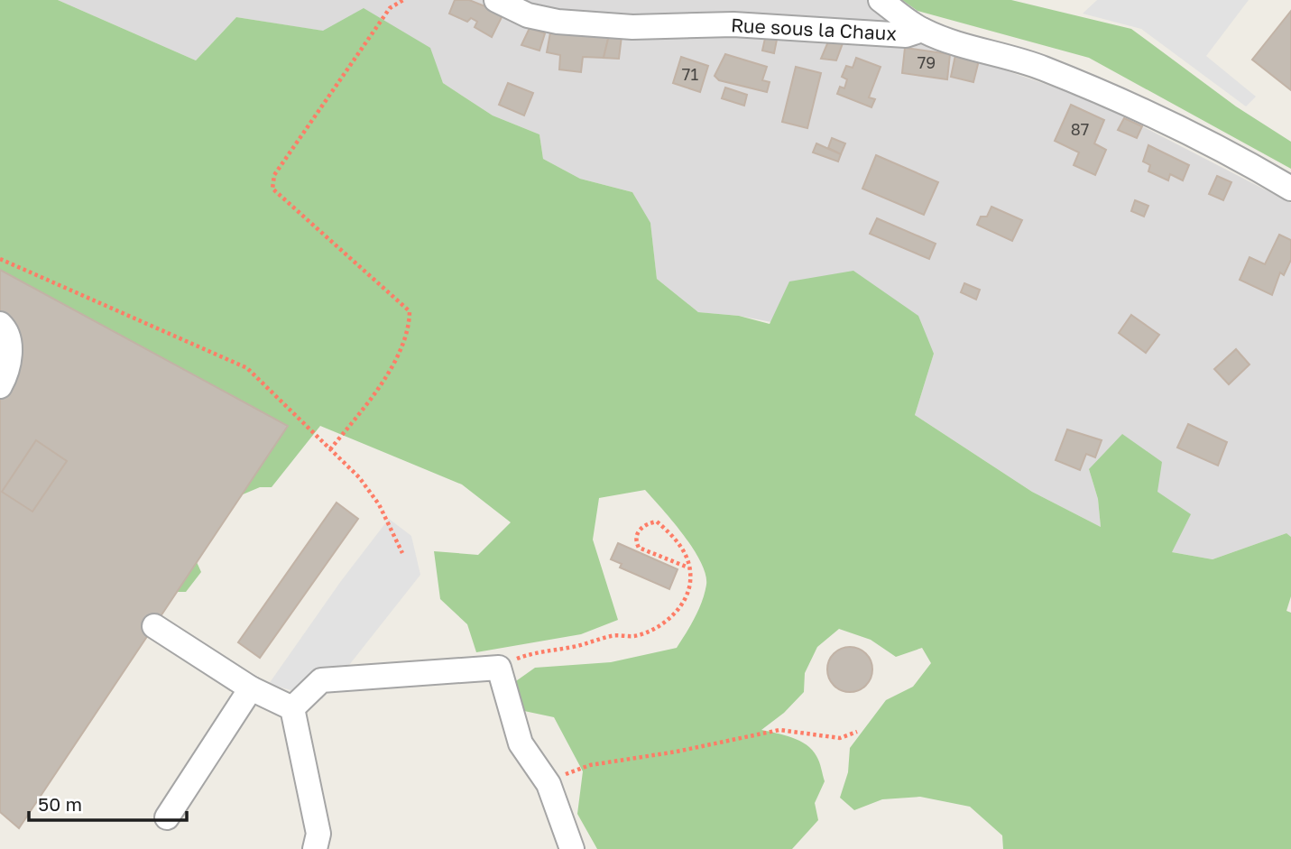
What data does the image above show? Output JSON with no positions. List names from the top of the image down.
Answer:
{
  "streets": {
    "street": ["Rue sous la Chaux"]
  },
  "house_numbers": ["79", "71", "87"],
  "scale_bar": "50 m"
}
